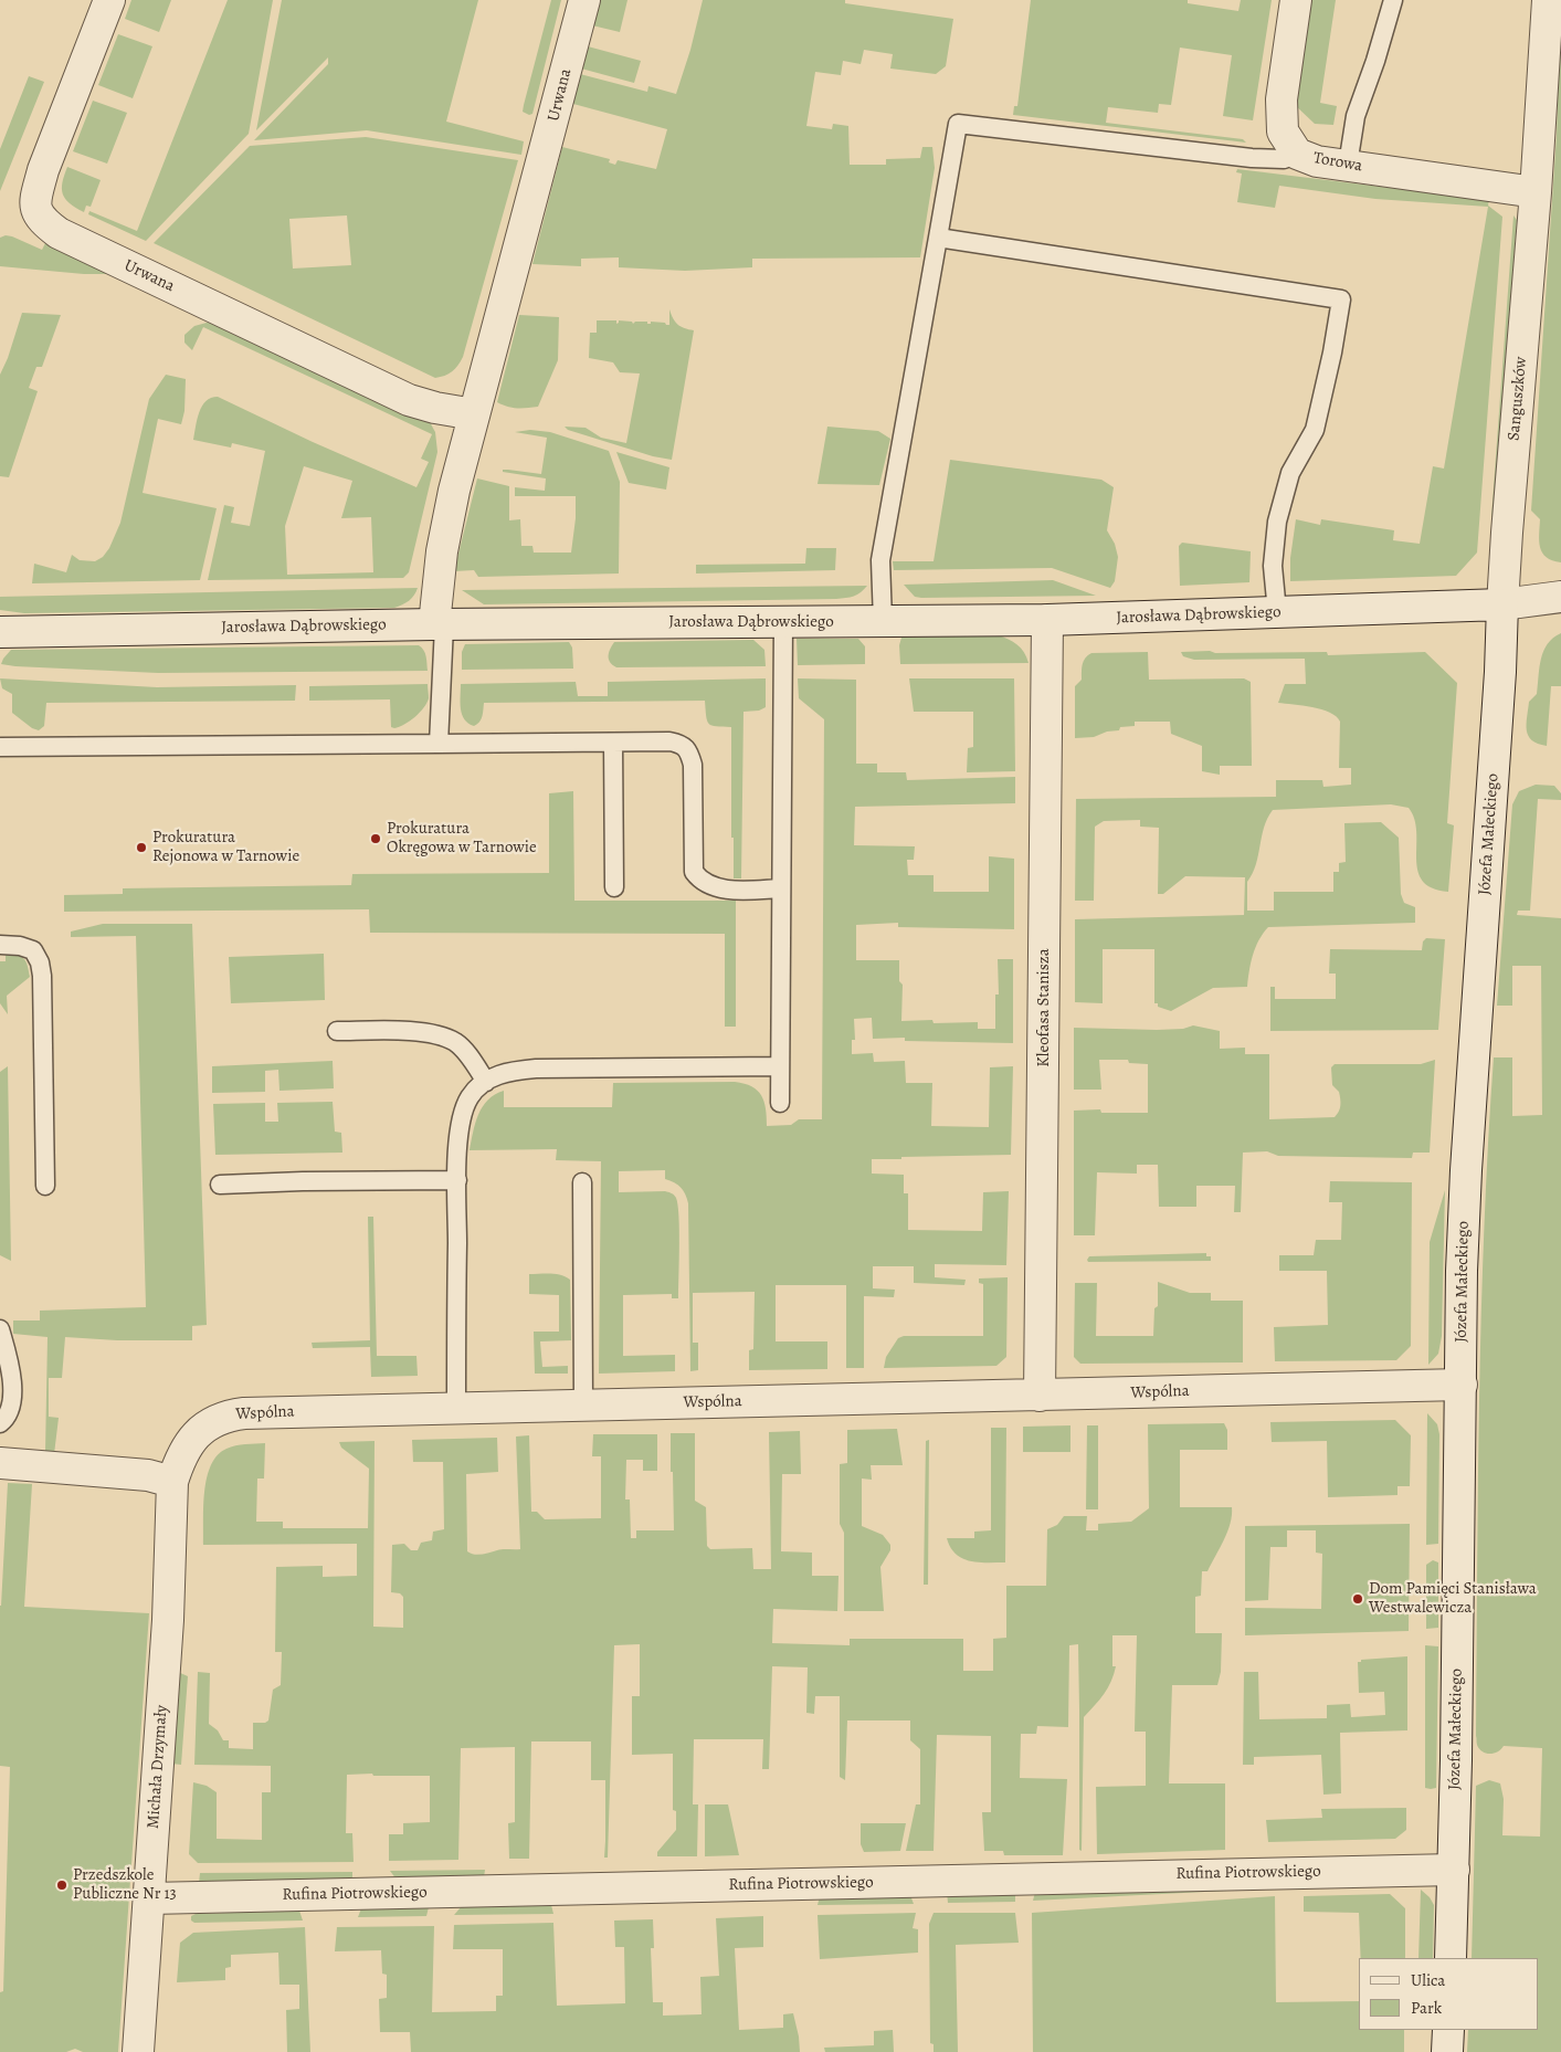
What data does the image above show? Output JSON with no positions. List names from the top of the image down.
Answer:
{
  "streets": {
    "street": [
      "Urwana",
      "Torowa",
      "Sanguszków",
      "Jarosława Dąbrowskiego",
      "Józefa Małeckiego",
      "Kleofasa Stanisza",
      "Wspólna",
      "Michała Drzymały",
      "Rufina Piotrowskiego"
    ]
  },
  "crossings": [
    ["Urwana", "Jarosława Dąbrowskiego"],
    ["Torowa", "Sanguszków"],
    ["Sanguszków", "Jarosława Dąbrowskiego"],
    ["Sanguszków", "Józefa Małeckiego"],
    ["Jarosława Dąbrowskiego", "Józefa Małeckiego"],
    ["Jarosława Dąbrowskiego", "Kleofasa Stanisza"],
    ["Józefa Małeckiego", "Wspólna"],
    ["Józefa Małeckiego", "Rufina Piotrowskiego"],
    ["Kleofasa Stanisza", "Wspólna"],
    ["Wspólna", "Michała Drzymały"],
    ["Michała Drzymały", "Rufina Piotrowskiego"]
  ],
  "places": [
    "Prokuratura Okręgowa w Tarnowie",
    "Prokuratura Rejonowa w Tarnowie",
    "Dom Pamięci Stanisława Westwalewicza",
    "Przedszkole Publiczne Nr 13"
  ],
  "legend": ["Ulica", "Park"]
}
